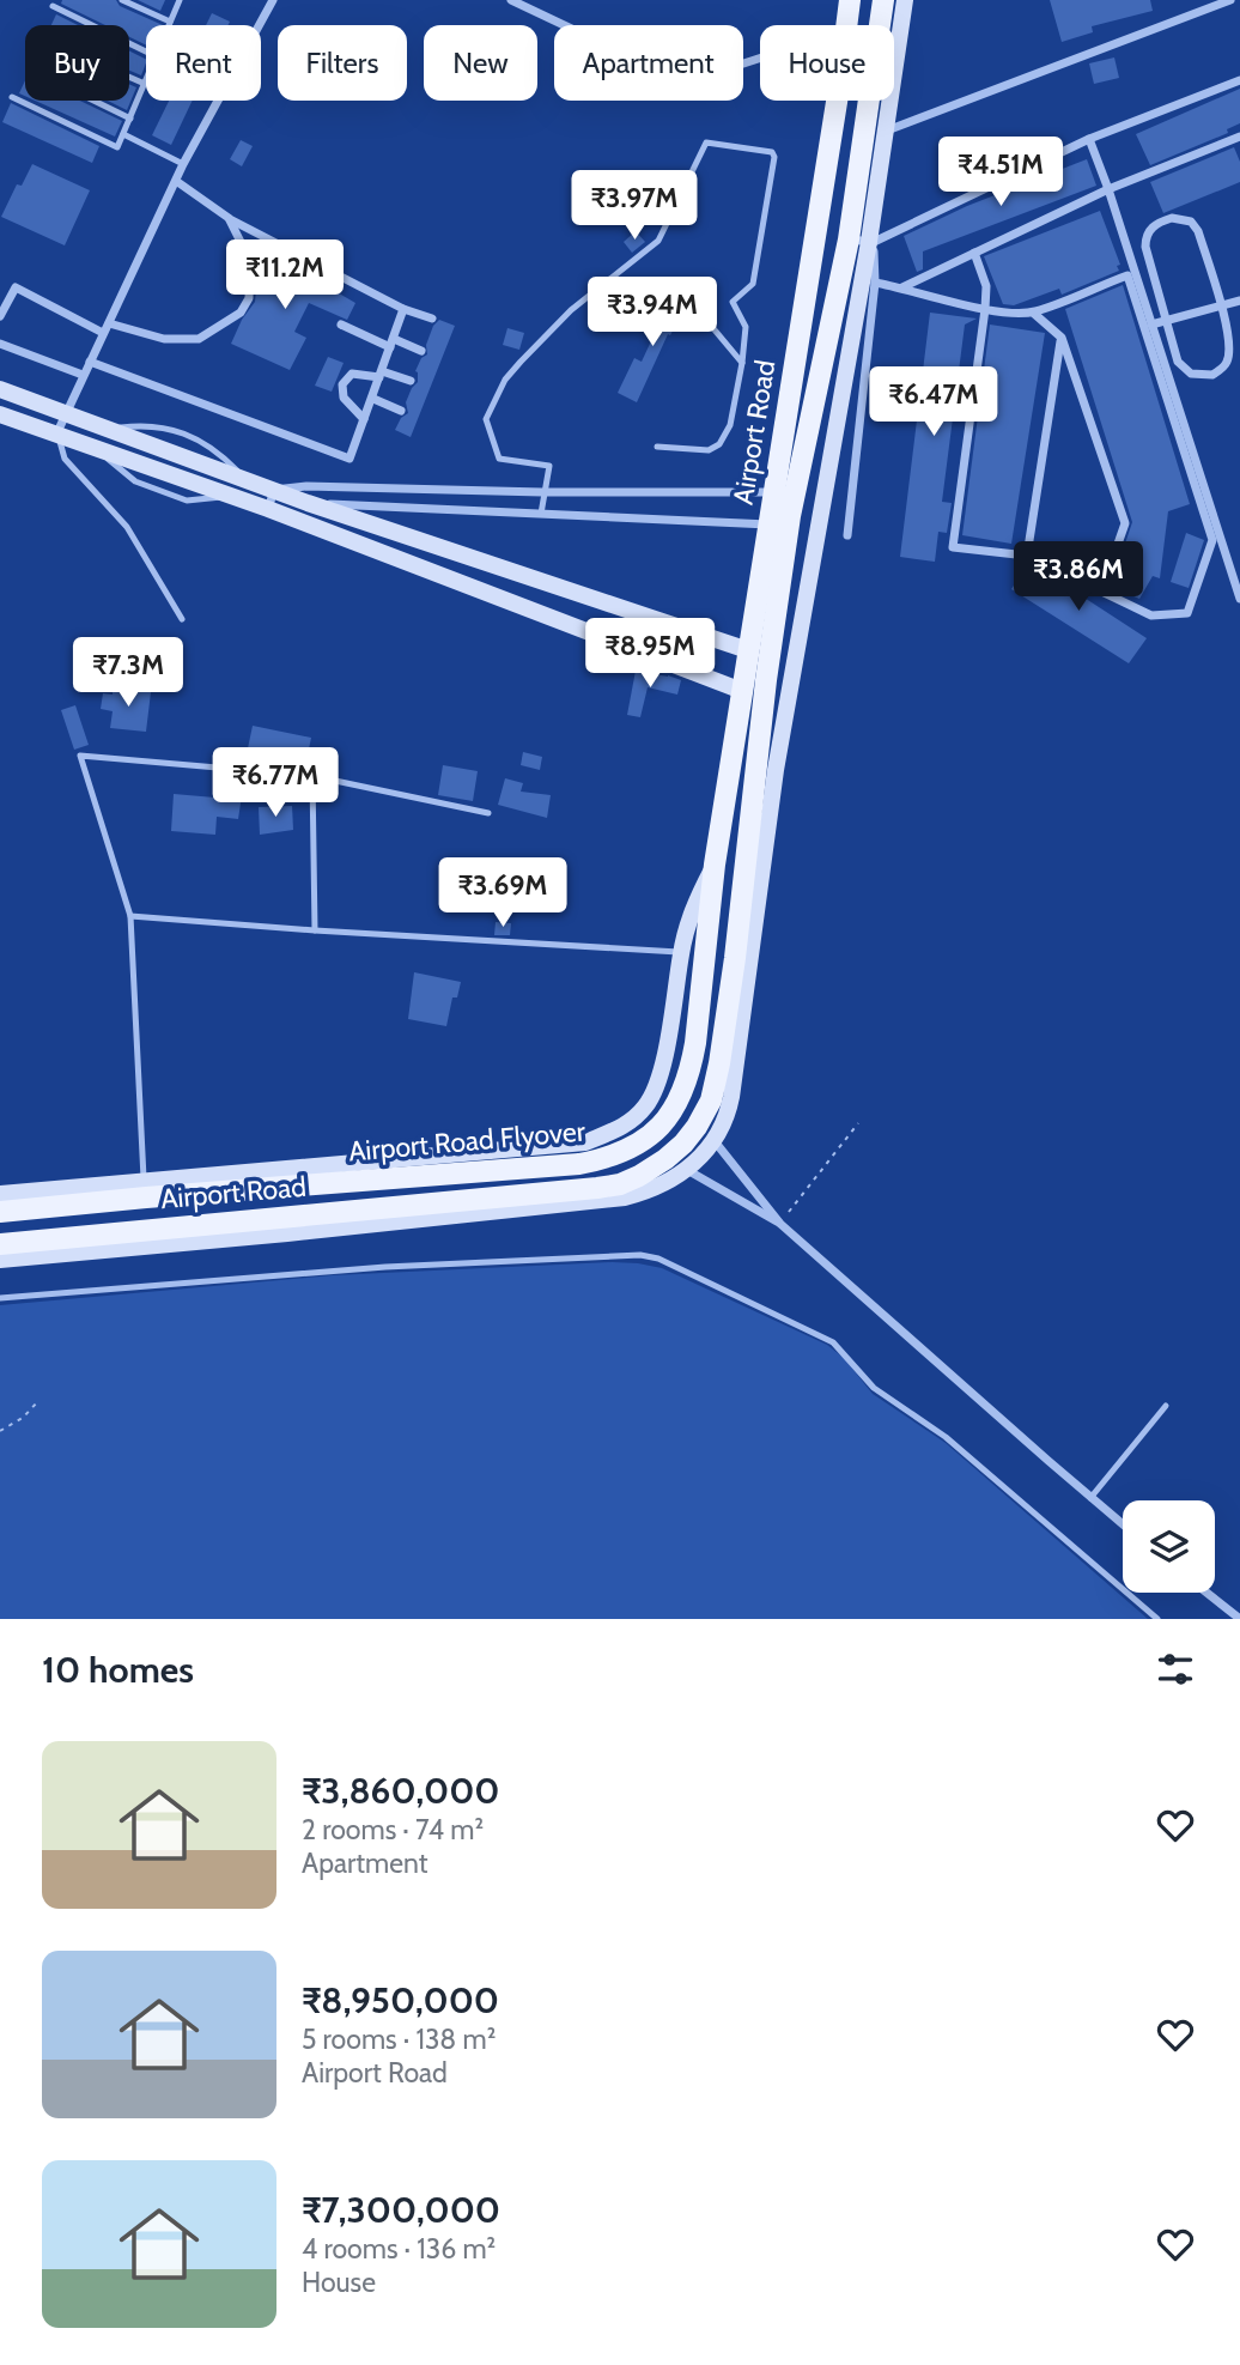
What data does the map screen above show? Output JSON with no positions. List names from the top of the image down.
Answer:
{
  "streets": {
    "main road": ["Airport Road", "Airport Road Flyover"]
  },
  "crossings": [
    ["Airport Road", "Airport Road Flyover"]
  ],
  "page": {
    "chip": [
      "Buy",
      "Rent",
      "Filters",
      "New",
      "Apartment",
      "House"
    ],
    "price": [
      "₹4.51M",
      "₹3.97M",
      "₹11.2M",
      "₹3.94M",
      "₹6.47M",
      "₹3.86M",
      "₹8.95M",
      "₹7.3M",
      "₹6.77M",
      "₹3.69M"
    ],
    "heading": "10 homes",
    "list": [
      {
        "name": "₹3,860,000",
        "note": "2 rooms · 74 m² · Apartment"
      },
      {
        "name": "₹8,950,000",
        "note": "5 rooms · 138 m² · Airport Road"
      },
      {
        "name": "₹7,300,000",
        "note": "4 rooms · 136 m² · House"
      }
    ]
  }
}
